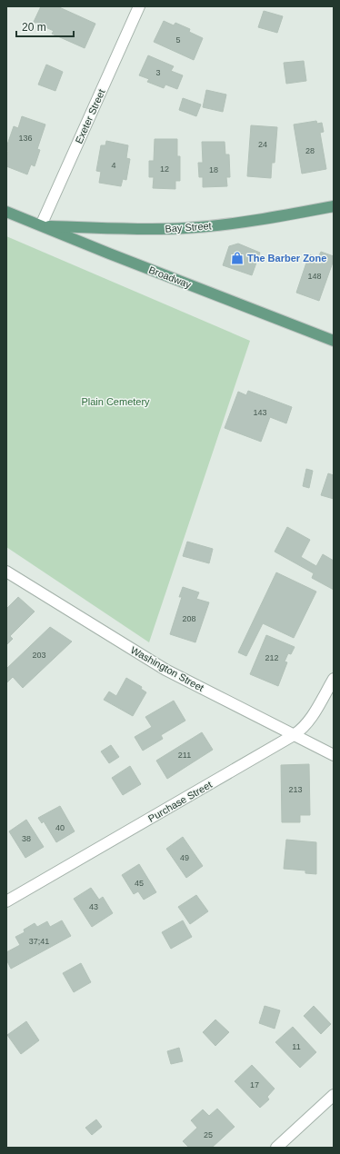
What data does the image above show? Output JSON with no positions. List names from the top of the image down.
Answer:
{
  "streets": {
    "main road": ["Bay Street", "Broadway"],
    "street": ["Exeter Street", "Washington Street", "Purchase Street"]
  },
  "crossings": [
    ["Exeter Street", "Bay Street"],
    ["Exeter Street", "Broadway"],
    ["Bay Street", "Broadway"],
    ["Washington Street", "Purchase Street"]
  ],
  "parks": ["Plain Cemetery"],
  "places": {
    "shop": ["The Barber Zone"]
  },
  "house_numbers": [
    "5",
    "3",
    "136",
    "24",
    "28",
    "4",
    "12",
    "18",
    "148",
    "143",
    "208",
    "203",
    "212",
    "211",
    "213",
    "40",
    "38",
    "49",
    "45",
    "43",
    "37;41",
    "11",
    "17",
    "25"
  ],
  "scale_bar": "20 m"
}
